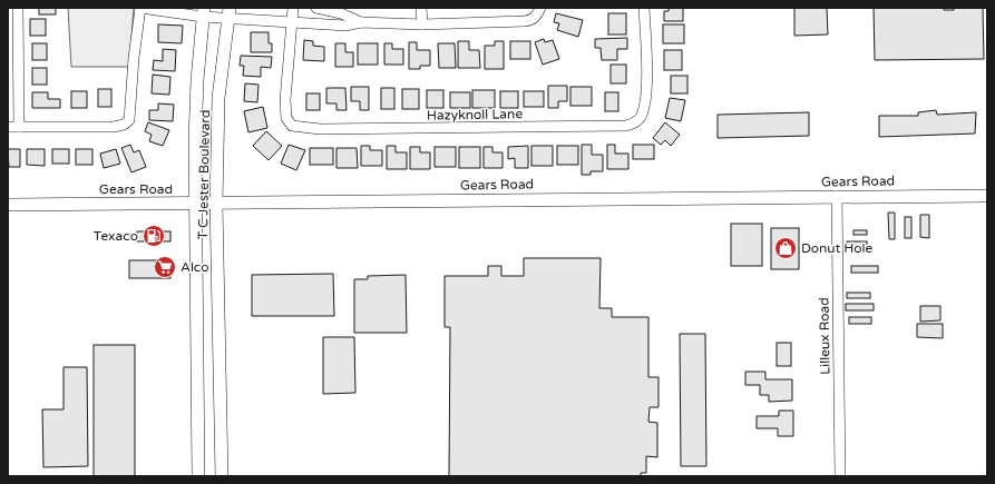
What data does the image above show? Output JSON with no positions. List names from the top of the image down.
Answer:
{
  "streets": {
    "main road": ["T C Jester Boulevard", "Gears Road"],
    "street": ["Hazyknoll Lane", "Lilleux Road"]
  },
  "crossings": [
    ["T C Jester Boulevard", "Gears Road"],
    ["Gears Road", "Lilleux Road"]
  ],
  "places": {
    "fuel station": ["Texaco"],
    "shop": ["Donut Hole"],
    "supermarket": ["Alco"]
  }
}
